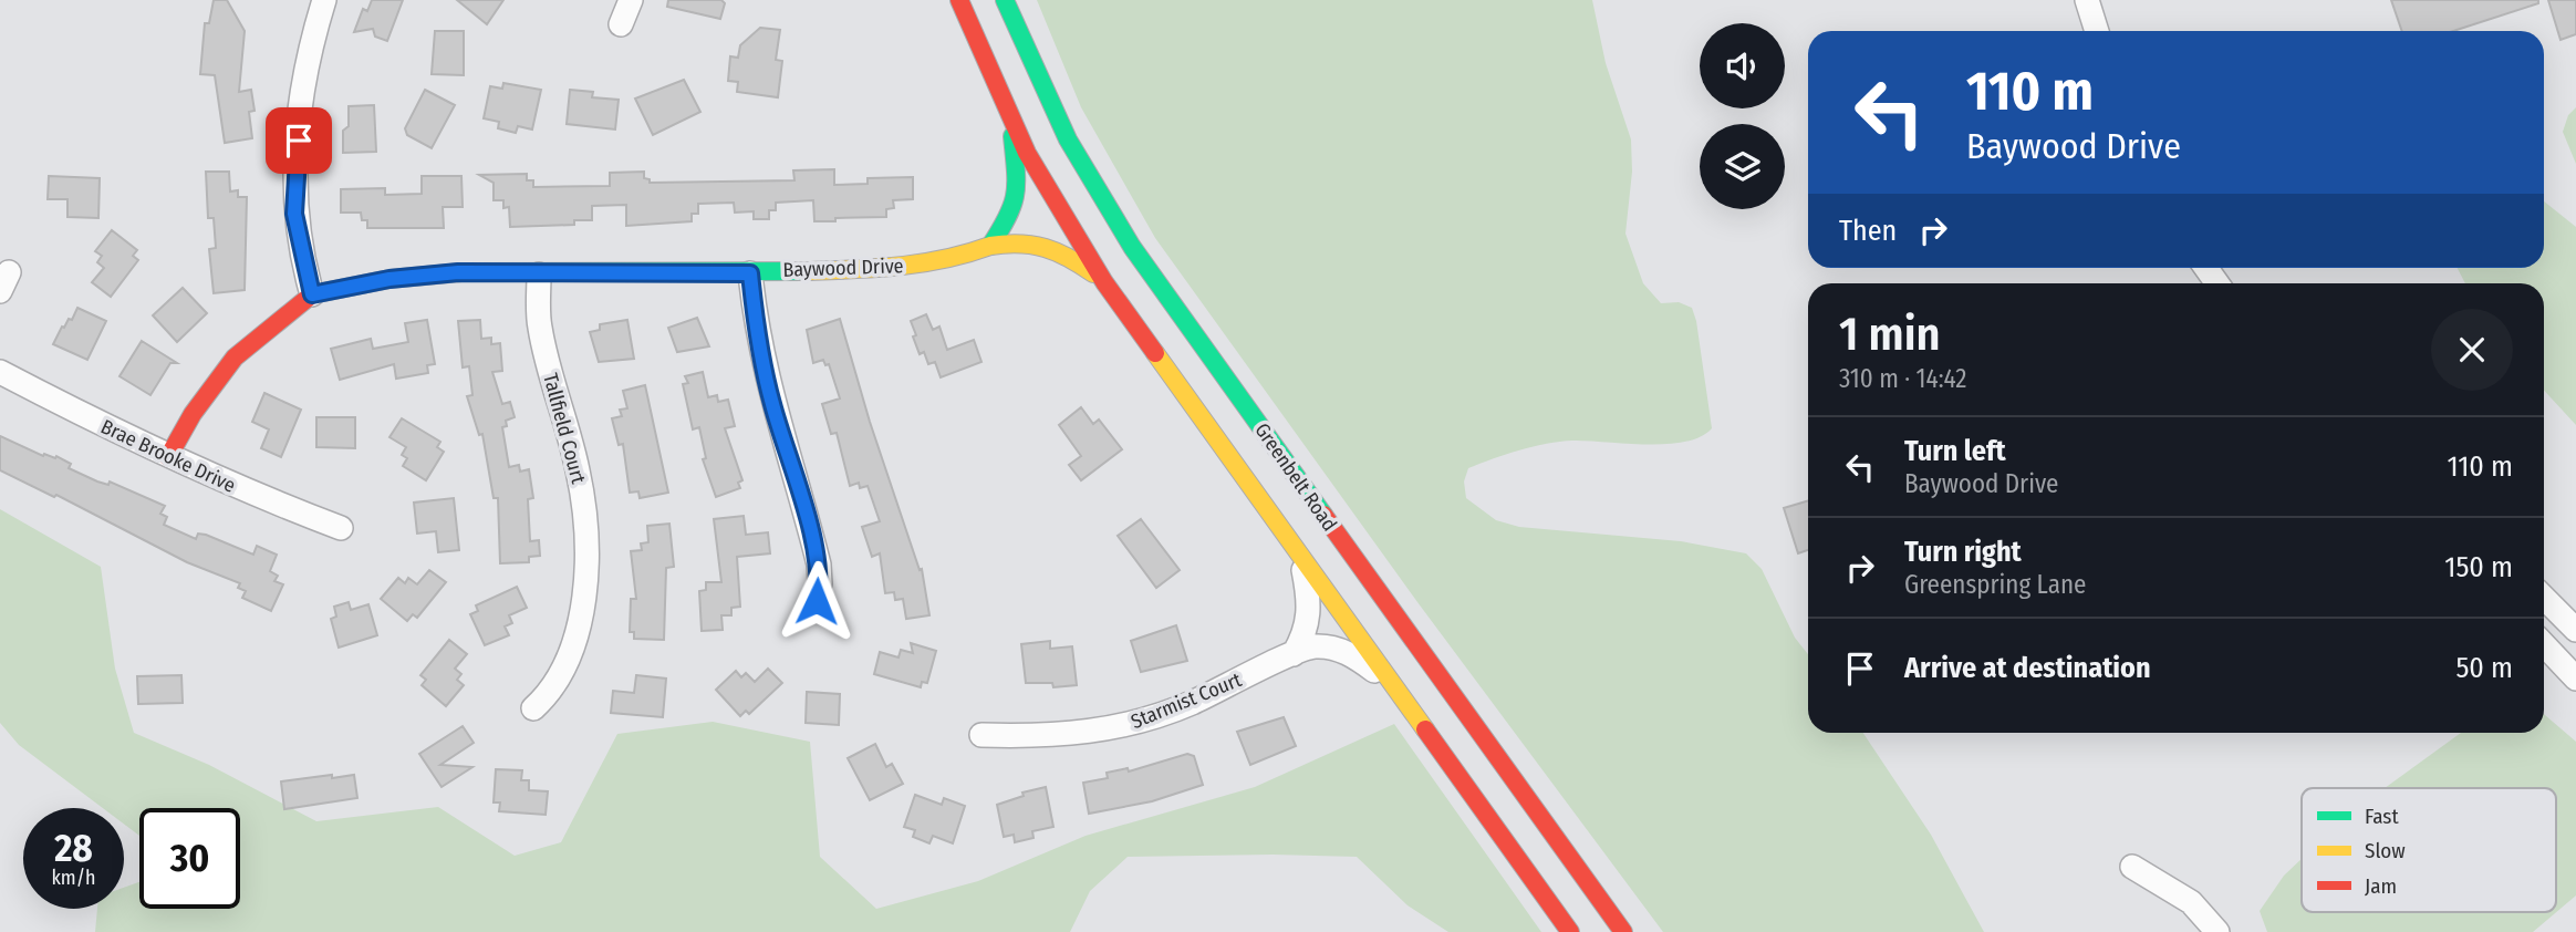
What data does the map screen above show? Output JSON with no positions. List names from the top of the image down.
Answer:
{
  "streets": {
    "main road": ["Baywood Drive", "Greenbelt Road"],
    "street": ["Tallfield Court", "Brae Brooke Drive", "Starmist Court"]
  },
  "crossings": [
    ["Baywood Drive", "Tallfield Court"],
    ["Baywood Drive", "Brae Brooke Drive"],
    ["Baywood Drive", "Greenbelt Road"],
    ["Greenbelt Road", "Starmist Court"]
  ],
  "legend": ["Fast", "Slow", "Jam"],
  "page": {
    "turn": ["110 m", "Baywood Drive"],
    "then": "Then",
    "heading": ["1 min", "310 m · 14:42"],
    "list": [
      {
        "name": "Turn left",
        "note": "Baywood Drive",
        "value": "110 m"
      },
      {
        "name": "Turn right",
        "note": "Greenspring Lane",
        "value": "150 m"
      },
      {
        "name": "Arrive at destination",
        "value": "50 m"
      }
    ],
    "speed": "28 km/h",
    "limit": "30"
  }
}
